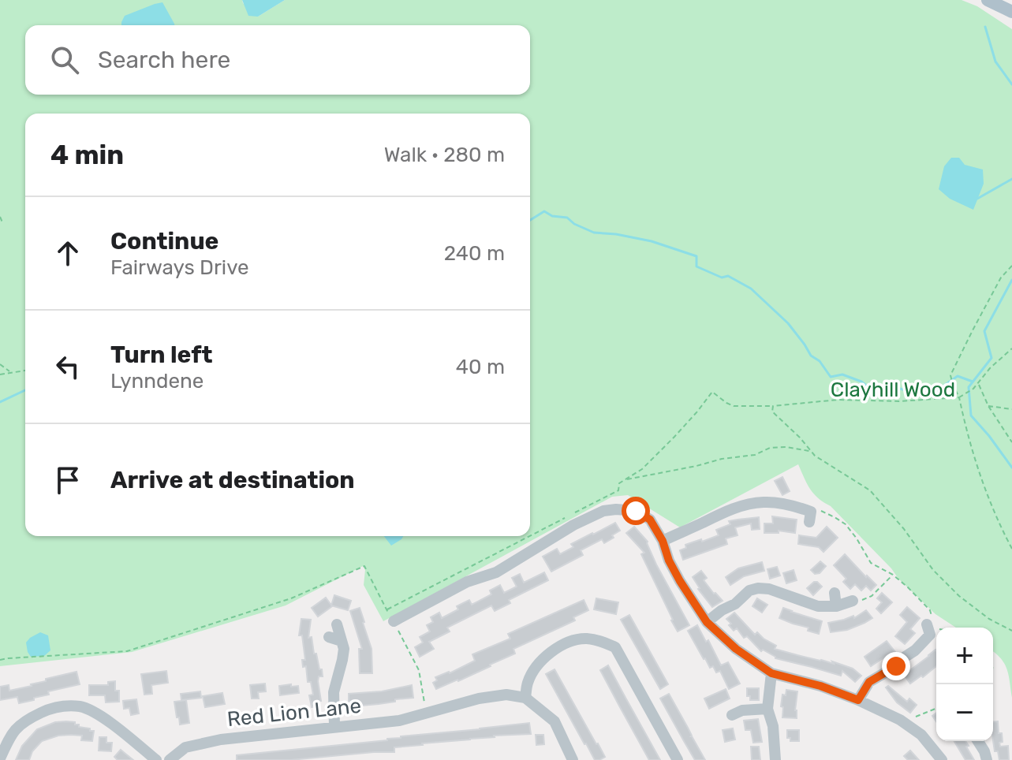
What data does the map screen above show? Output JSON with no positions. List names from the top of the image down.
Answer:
{
  "streets": {
    "street": ["Red Lion Lane"]
  },
  "parks": ["Clayhill Wood"],
  "page": {
    "search": "Search here",
    "heading": ["4 min", "Walk · 280 m"],
    "list": [
      ["Continue", "Fairways Drive", "240 m"],
      ["Turn left", "Lynndene", "40 m"],
      "Arrive at destination"
    ],
    "map_buttons": ["+", "−"]
  }
}
